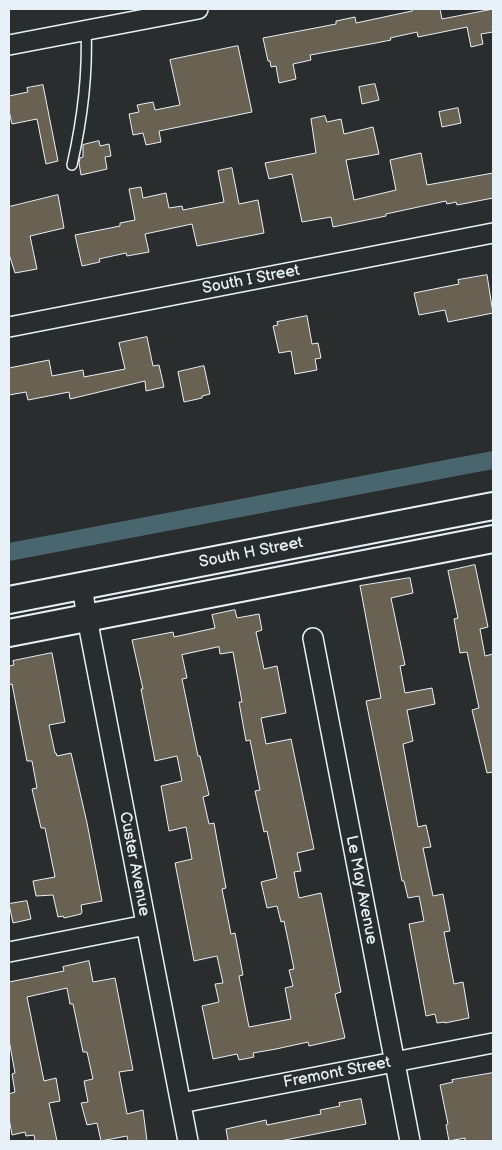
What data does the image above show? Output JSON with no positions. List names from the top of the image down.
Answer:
{
  "streets": {
    "street": [
      "South I Street",
      "South H Street",
      "Custer Avenue",
      "Le May Avenue",
      "Fremont Street"
    ]
  },
  "crossings": [
    ["South H Street", "Custer Avenue"],
    ["Custer Avenue", "Fremont Street"],
    ["Le May Avenue", "Fremont Street"]
  ]
}
